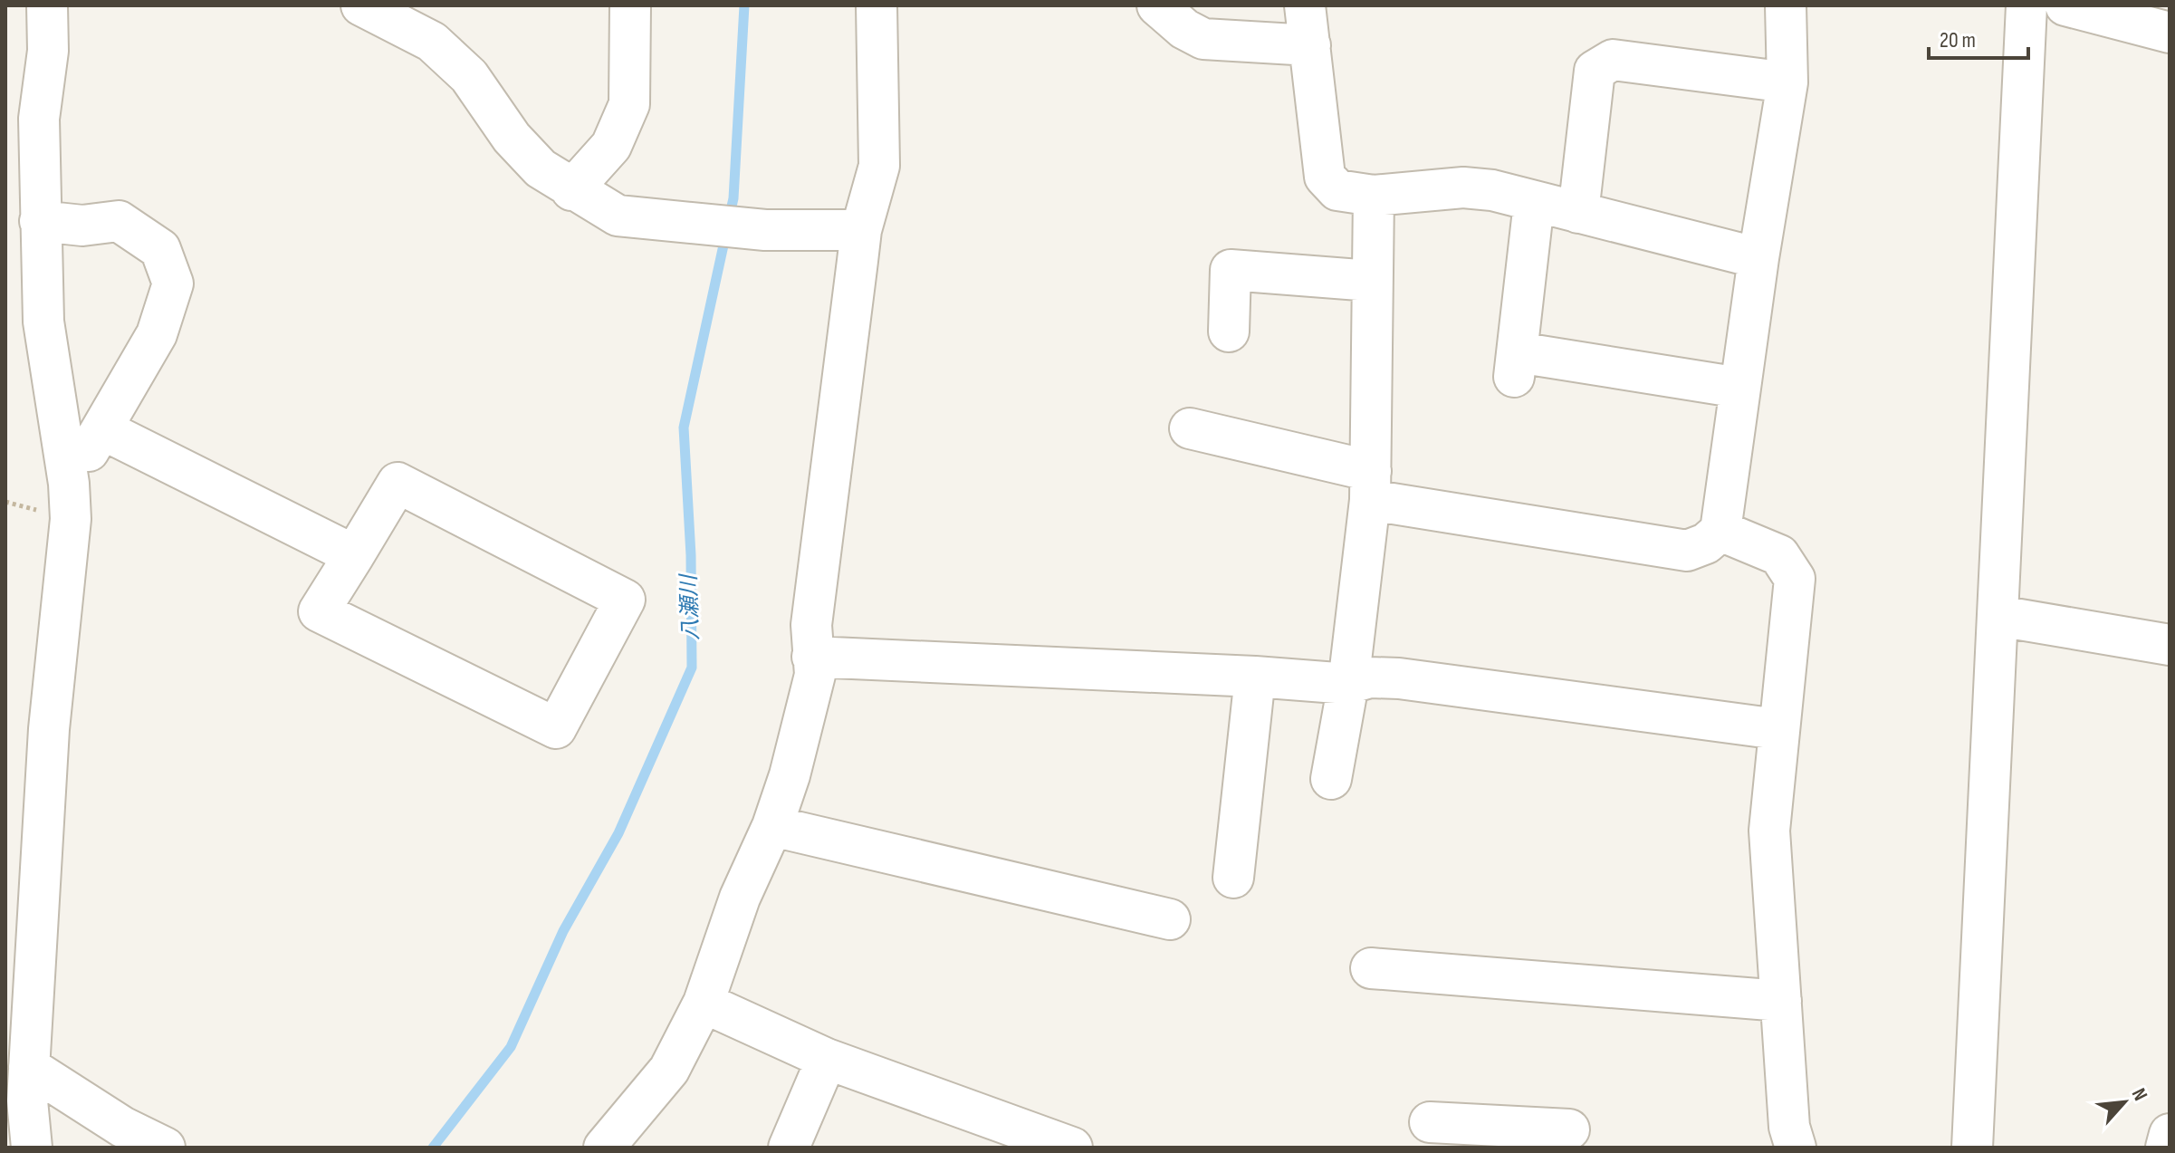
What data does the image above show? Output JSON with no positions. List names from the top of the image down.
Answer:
{
  "water": ["八瀬川"],
  "scale_bar": "20 m",
  "north": "top right"
}
